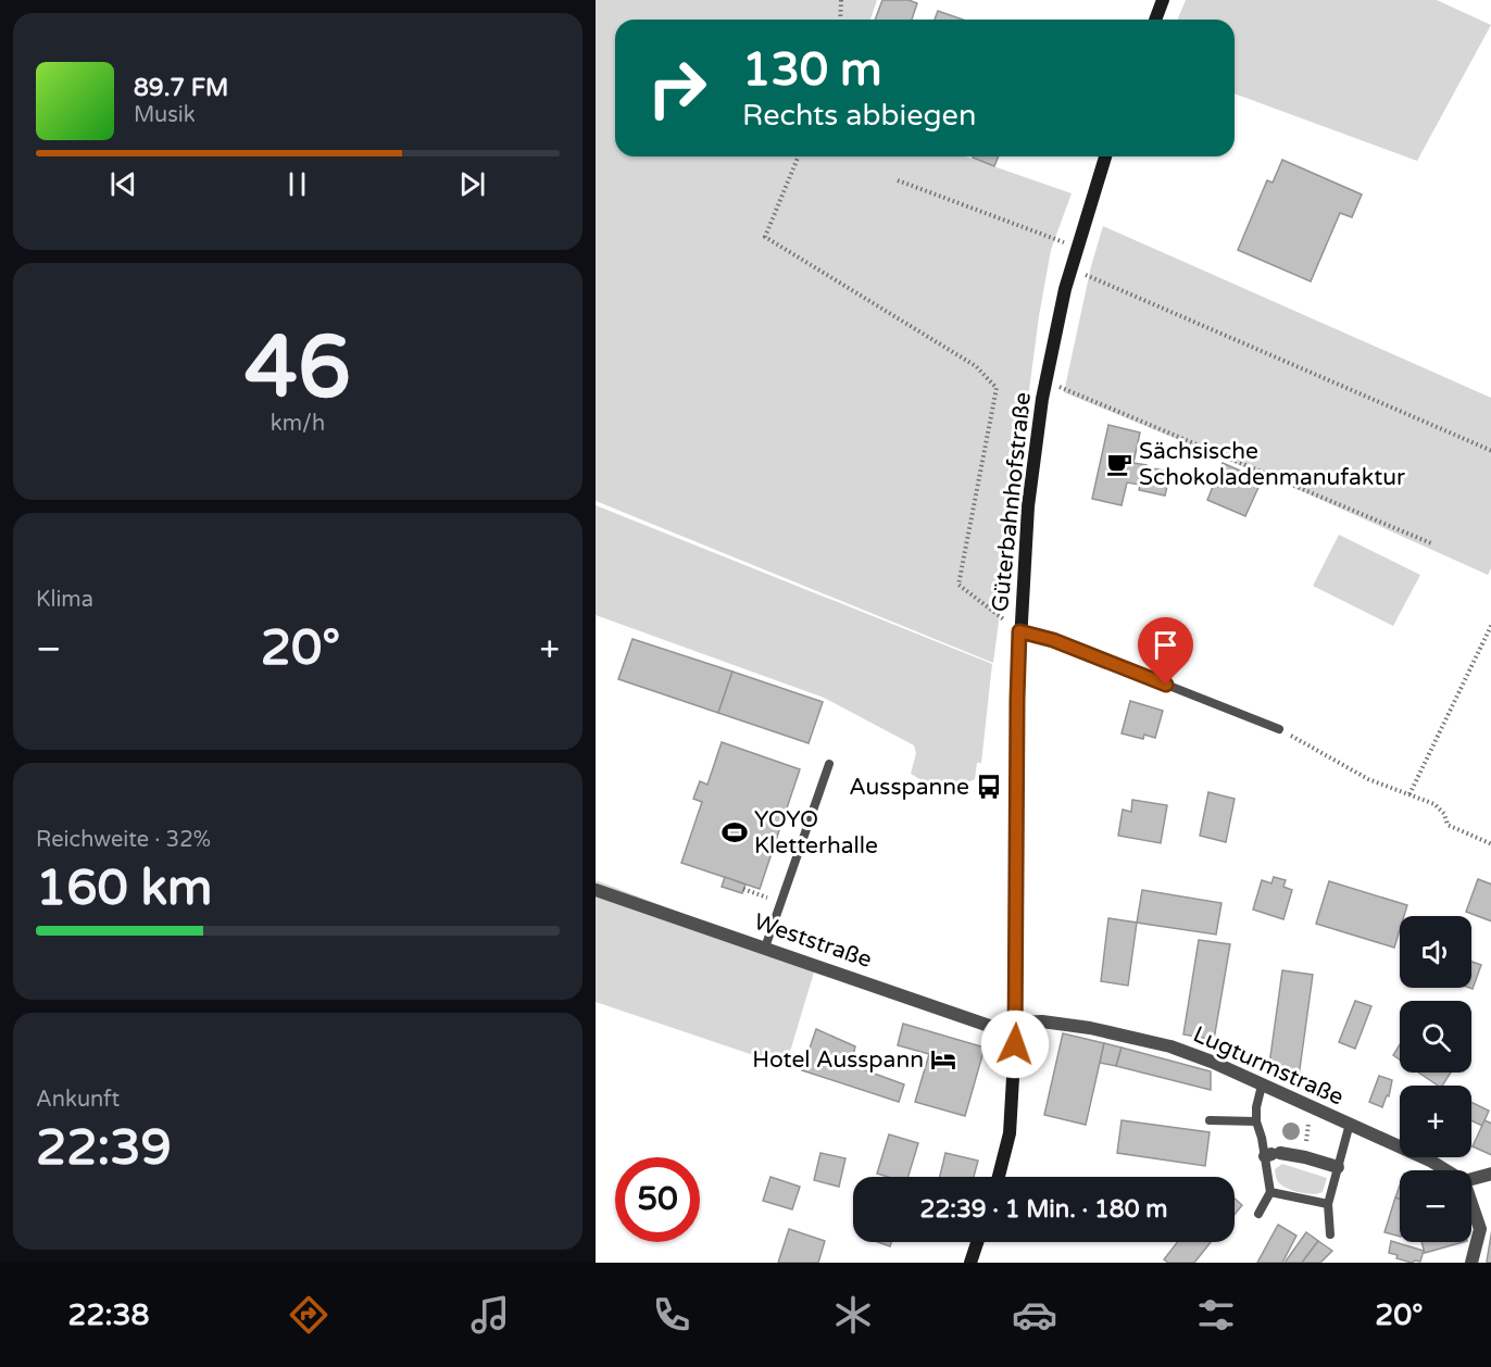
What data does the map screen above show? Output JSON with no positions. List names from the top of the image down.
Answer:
{
  "streets": {
    "main road": ["Güterbahnhofstraße"],
    "street": ["Weststraße", "Lugturmstraße"]
  },
  "crossings": [
    ["Güterbahnhofstraße", "Weststraße"],
    ["Güterbahnhofstraße", "Lugturmstraße"],
    ["Weststraße", "Lugturmstraße"]
  ],
  "places": {
    "cafe": ["Sächsische Schokoladenmanufaktur"],
    "bus stop": ["Ausspanne"],
    "sports": ["YOYO Kletterhalle"],
    "hotel": ["Hotel Ausspann"]
  },
  "page": {
    "turn": ["130 m", "Rechts abbiegen"],
    "song": ["89.7 FM", "Musik"],
    "tile": [
      ["46", "km/h"],
      "Klima",
      ["Reichweite · 32%", "160 km"],
      ["Ankunft", "22:39"]
    ],
    "heat": ["−", "20°", "+"],
    "map_buttons": ["+", "−"],
    "limit": "50",
    "trip": "22:39 · 1 Min. · 180 m",
    "tabs": ["22:38", "20°"]
  }
}
